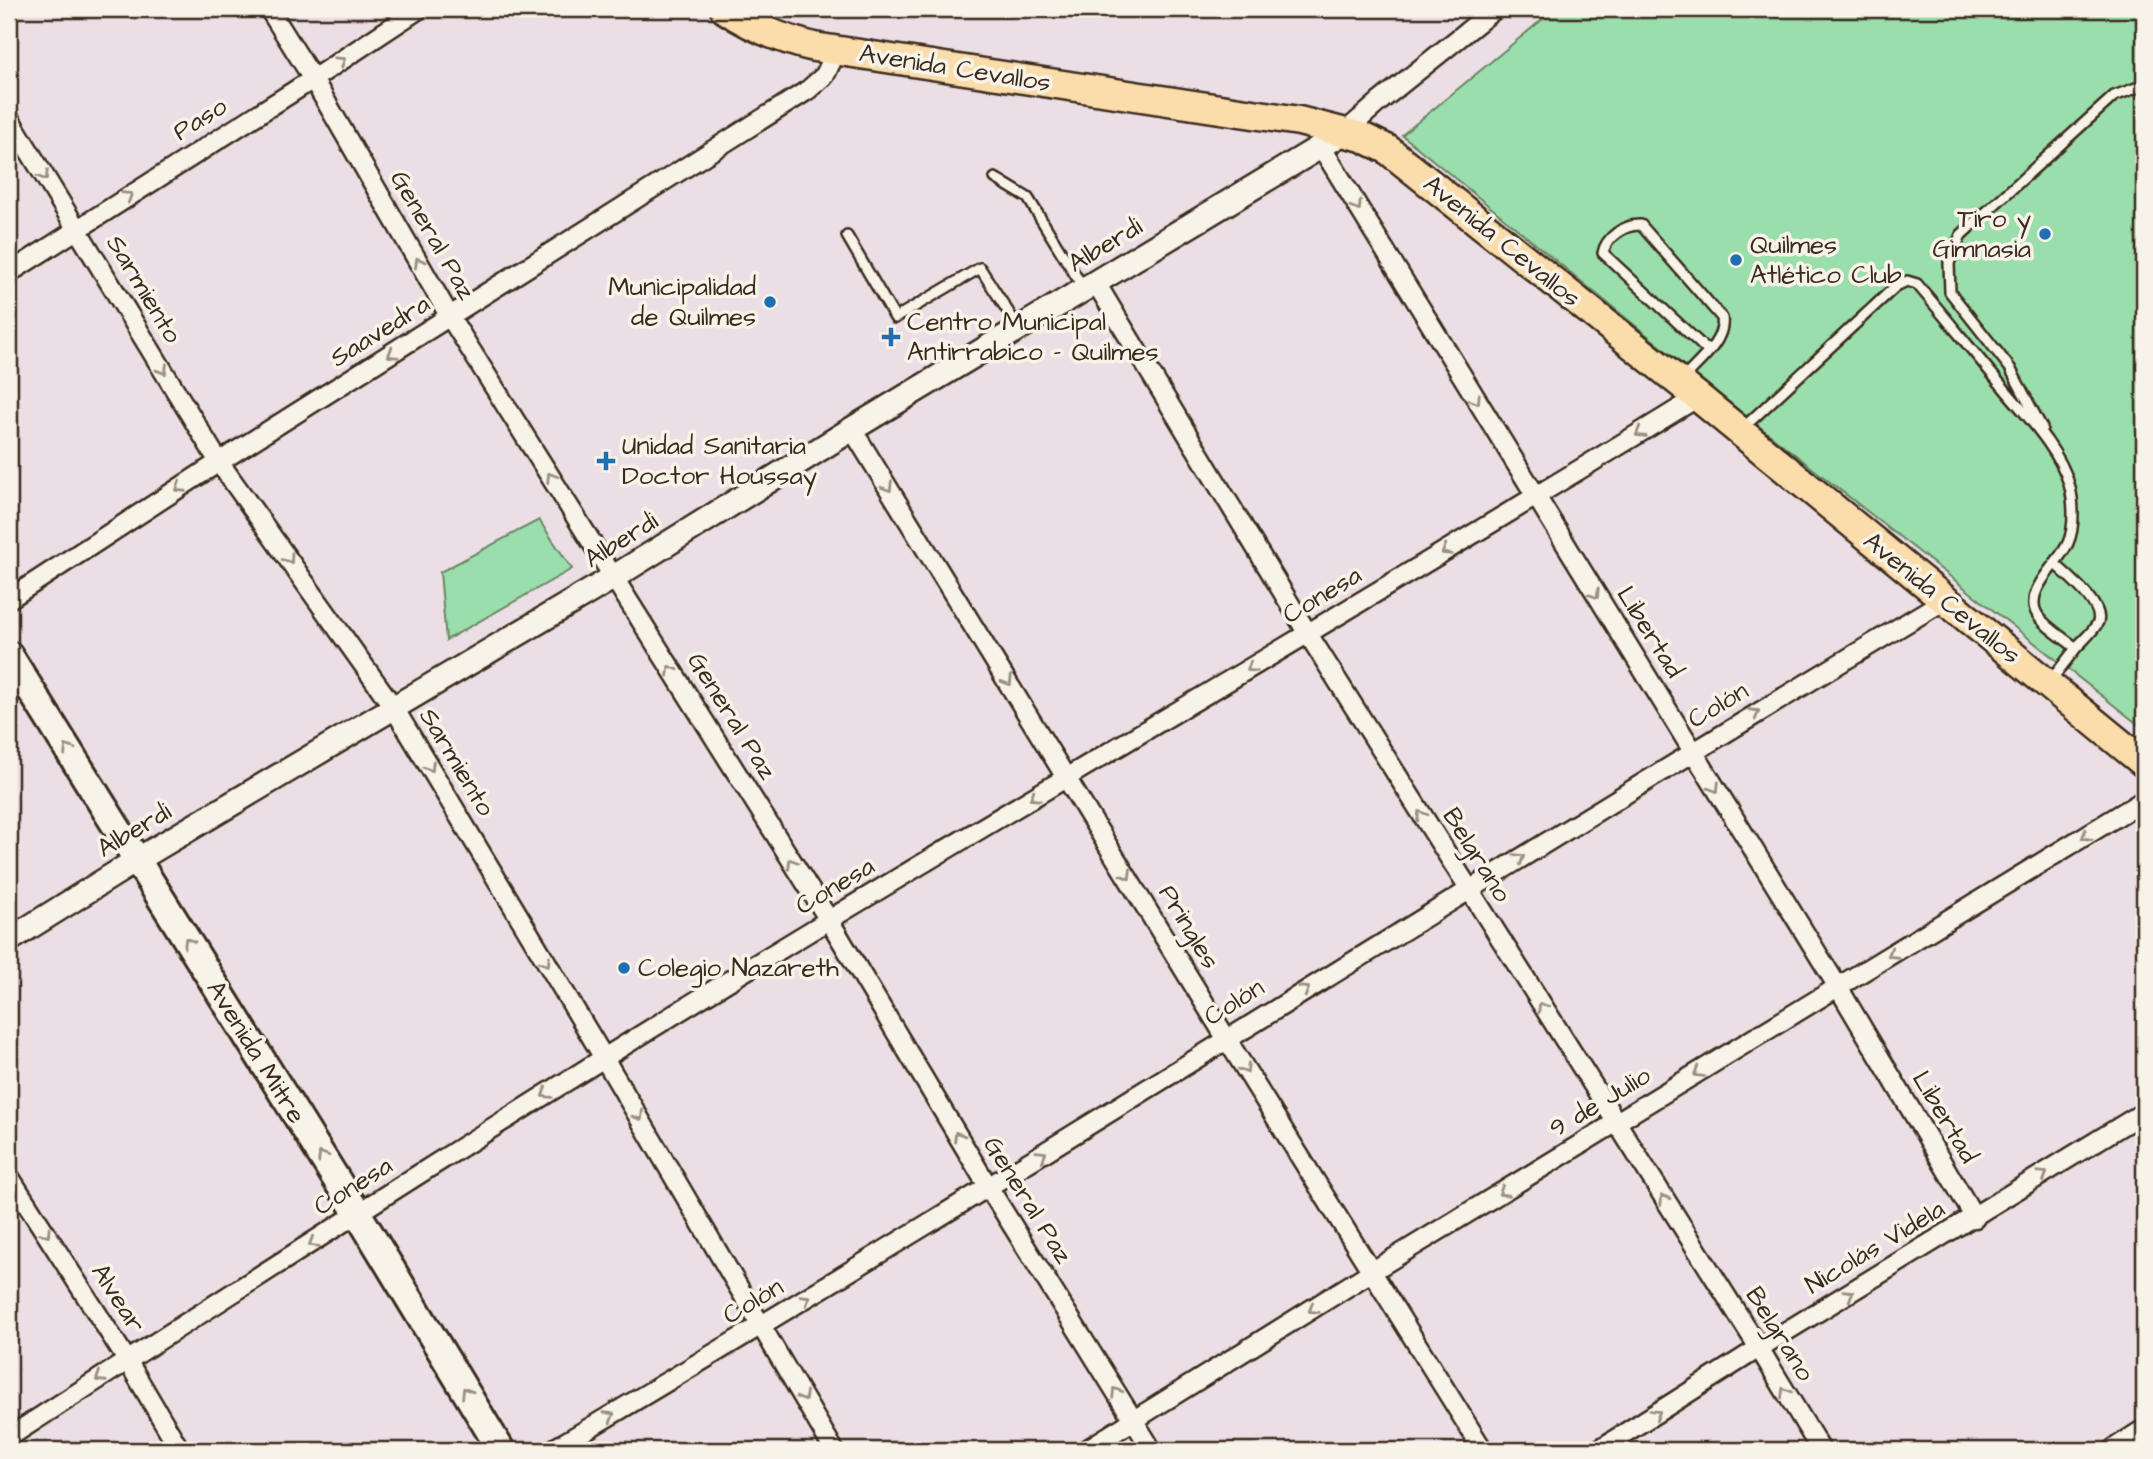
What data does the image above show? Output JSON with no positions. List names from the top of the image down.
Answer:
{
  "streets": {
    "main road": ["Avenida Cevallos", "Avenida Mitre"],
    "street": [
      "Paso",
      "General Paz",
      "Alberdi",
      "Sarmiento",
      "Saavedra",
      "Conesa",
      "Libertad",
      "Colón",
      "Belgrano",
      "Pringles",
      "9 de Julio",
      "Nicolás Videla",
      "Alvear"
    ]
  },
  "crossings": [
    ["Avenida Cevallos", "Alberdi"],
    ["Avenida Cevallos", "Saavedra"],
    ["Avenida Cevallos", "Conesa"],
    ["Avenida Cevallos", "Colón"],
    ["Paso", "General Paz"],
    ["Paso", "Sarmiento"],
    ["General Paz", "Alberdi"],
    ["General Paz", "Saavedra"],
    ["General Paz", "Conesa"],
    ["General Paz", "Colón"],
    ["General Paz", "9 de Julio"],
    ["Alberdi", "Sarmiento"],
    ["Alberdi", "Libertad"],
    ["Alberdi", "Belgrano"],
    ["Alberdi", "Pringles"],
    ["Alberdi", "Avenida Mitre"],
    ["Sarmiento", "Saavedra"],
    ["Sarmiento", "Conesa"],
    ["Sarmiento", "Colón"],
    ["Conesa", "Libertad"],
    ["Conesa", "Belgrano"],
    ["Conesa", "Pringles"],
    ["Conesa", "Avenida Mitre"],
    ["Conesa", "Alvear"],
    ["Libertad", "Colón"],
    ["Libertad", "9 de Julio"],
    ["Libertad", "Nicolás Videla"],
    ["Colón", "Belgrano"],
    ["Colón", "Pringles"],
    ["Belgrano", "9 de Julio"],
    ["Belgrano", "Nicolás Videla"],
    ["Pringles", "9 de Julio"]
  ],
  "one_way": [
    "Paso",
    "General Paz",
    "Sarmiento",
    "Saavedra",
    "Conesa",
    "Libertad",
    "Colón",
    "Belgrano",
    "Pringles",
    "Avenida Mitre",
    "9 de Julio",
    "Nicolás Videla",
    "Alvear"
  ],
  "places": {
    "other": [
      "Tiro y Gimnasia",
      "Quilmes Atlético Club",
      "Municipalidad de Quilmes",
      "Colegio Nazareth"
    ],
    "health": ["Centro Municipal Antirrabico - Quilmes", "Unidad Sanitaria Doctor Houssay"]
  }
}
